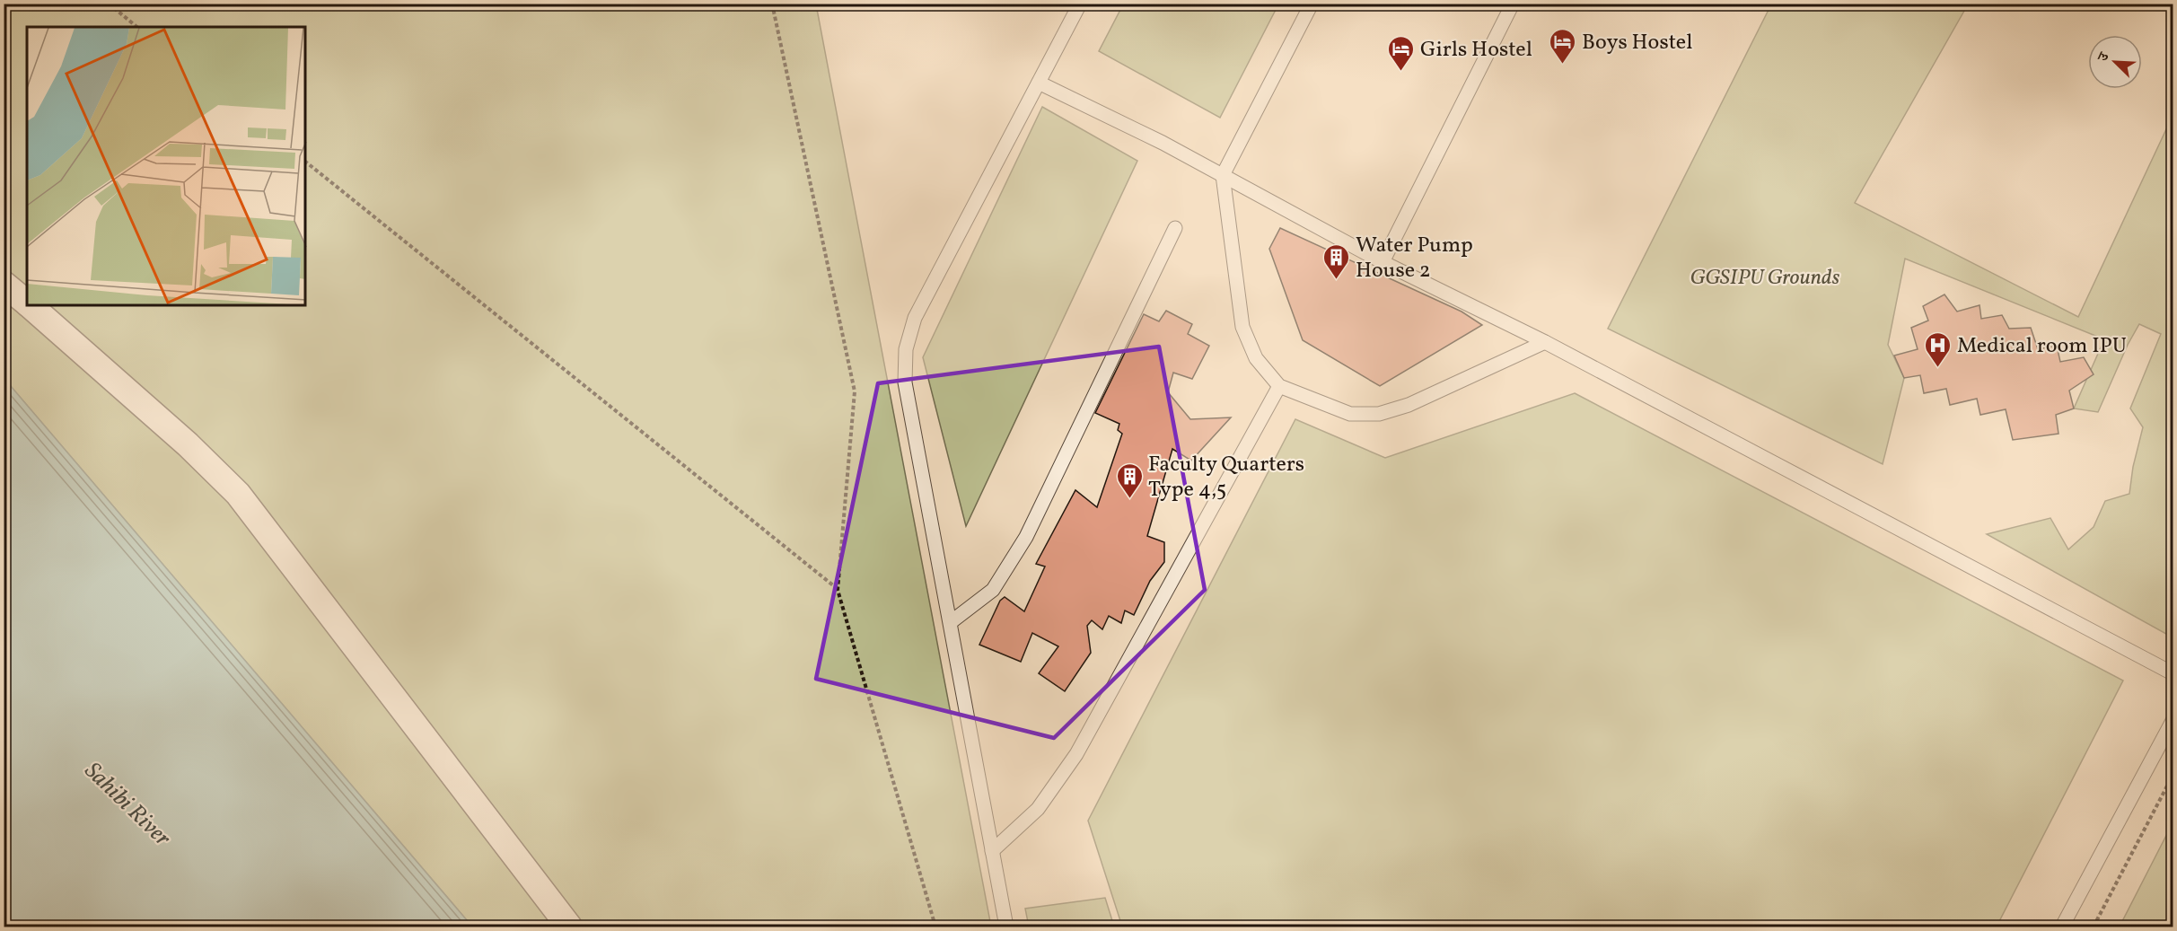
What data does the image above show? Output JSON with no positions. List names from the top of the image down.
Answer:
{
  "water": ["Sahibi River"],
  "parks": ["GGSIPU Grounds"],
  "places": {
    "hotel": ["Boys Hostel", "Girls Hostel"],
    "building": ["Water Pump House 2", "Faculty Quarters Type 4,5"],
    "hospital": ["Medical room IPU"]
  },
  "north": "top left"
}
